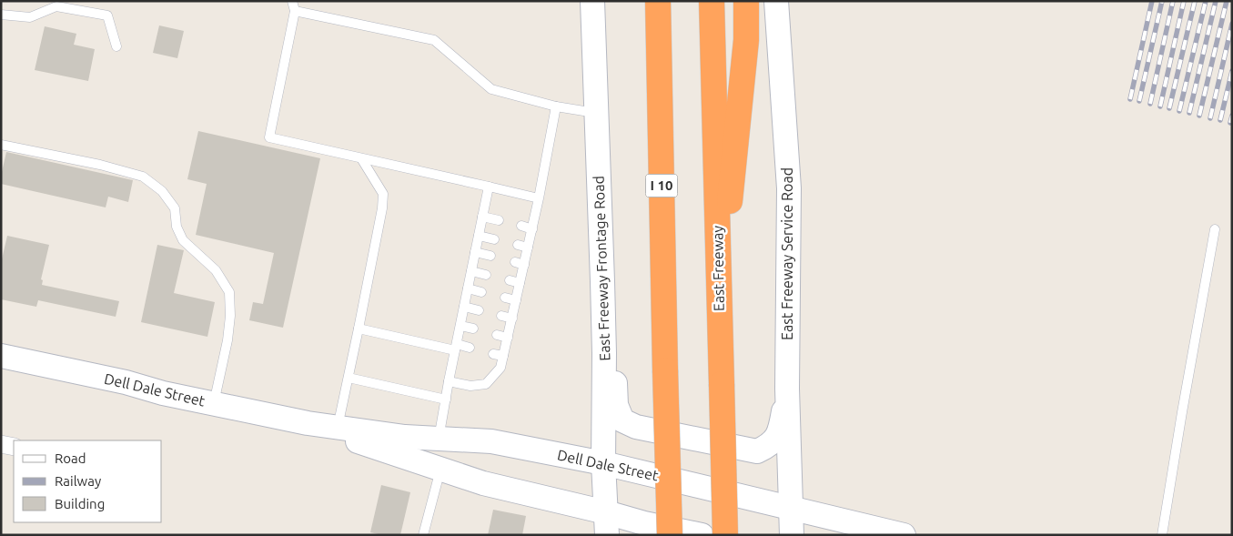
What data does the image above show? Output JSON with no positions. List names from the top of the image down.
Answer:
{
  "streets": {
    "highway": ["I 10", "East Freeway"],
    "main road": ["East Freeway Service Road", "East Freeway Frontage Road", "Dell Dale Street"]
  },
  "crossings": [
    ["East Freeway Service Road", "Dell Dale Street"],
    ["East Freeway Frontage Road", "Dell Dale Street"]
  ],
  "legend": ["Road", "Railway", "Building"]
}
